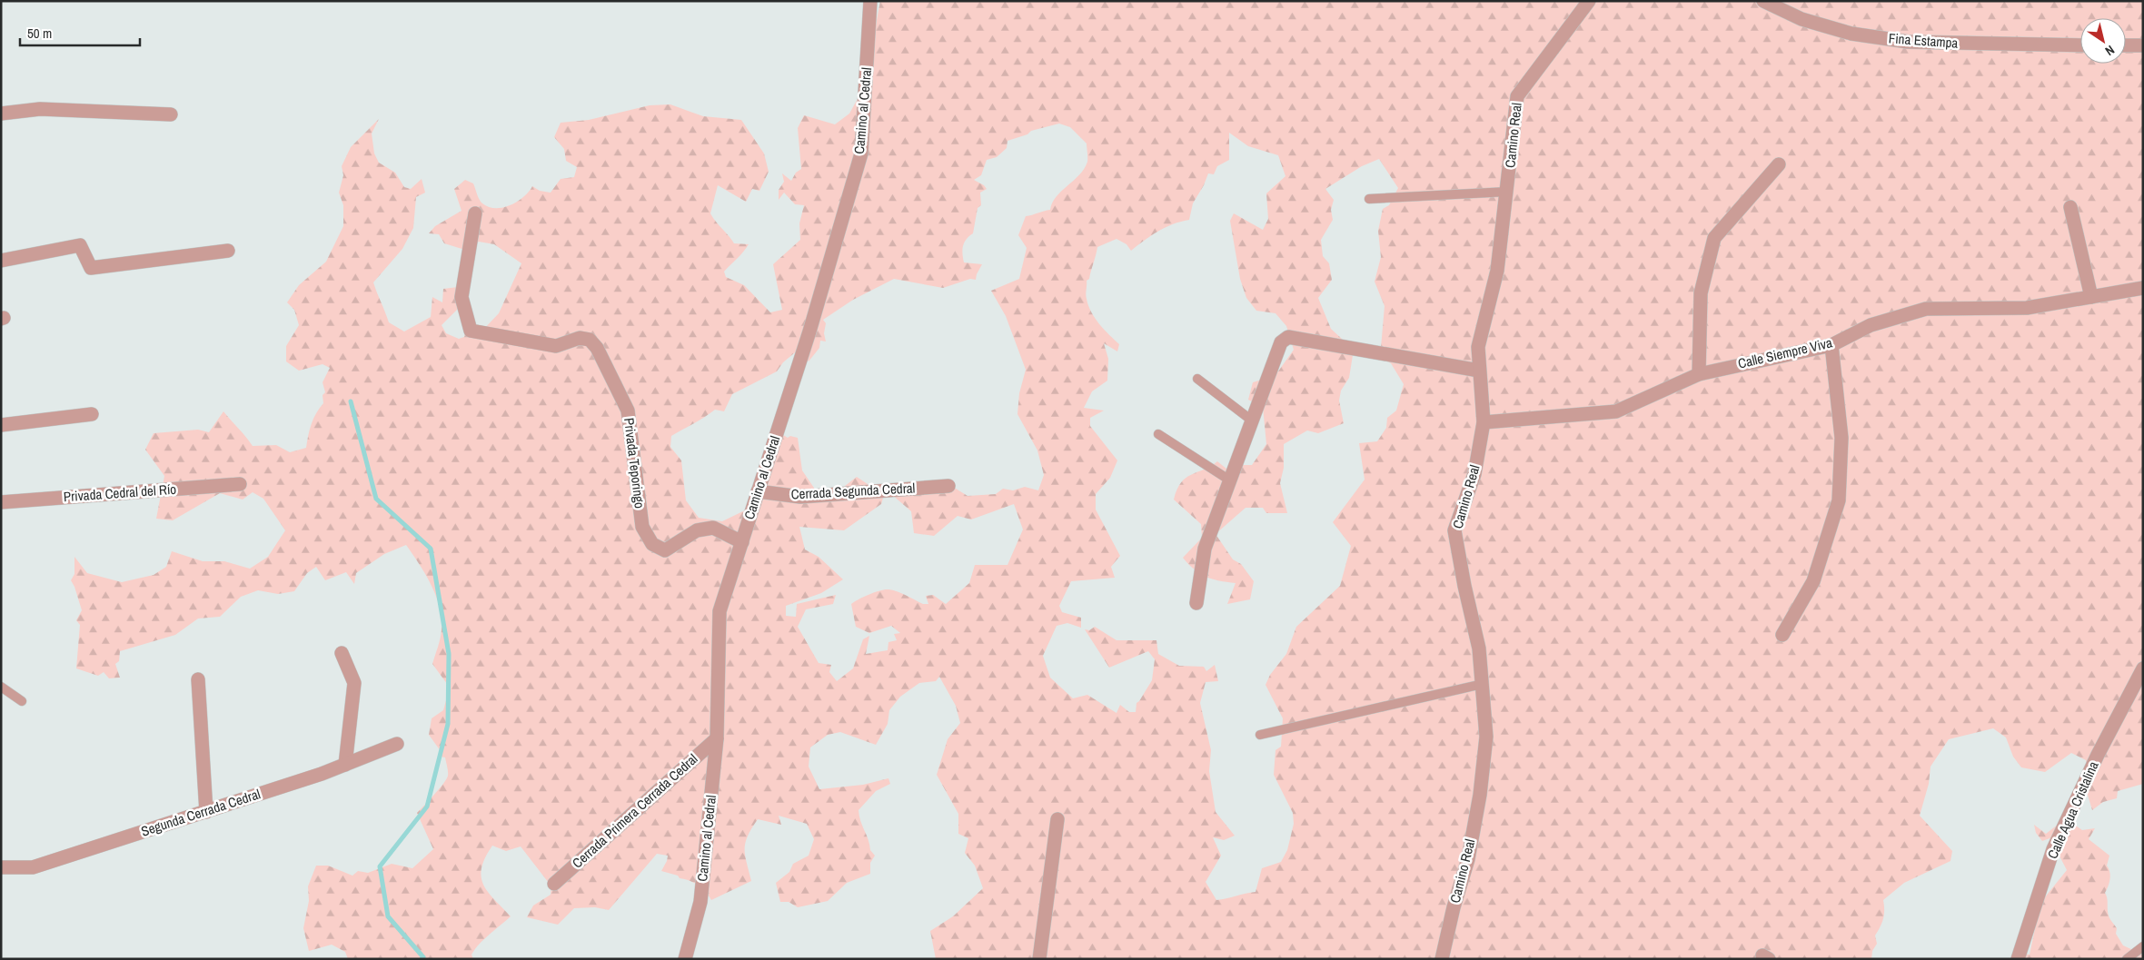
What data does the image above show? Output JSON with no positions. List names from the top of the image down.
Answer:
{
  "streets": {
    "street": [
      "Fina Estampa",
      "Camino al Cedral",
      "Camino Real",
      "Calle Siempre Viva",
      "Privada Teporingo",
      "Cerrada Segunda Cedral",
      "Privada Cedral del Río",
      "Calle Agua Cristalina",
      "Cerrada Primera Cerrada Cedral",
      "Segunda Cerrada Cedral"
    ]
  },
  "crossings": [
    ["Camino al Cedral", "Privada Teporingo"],
    ["Camino al Cedral", "Cerrada Segunda Cedral"],
    ["Camino al Cedral", "Cerrada Primera Cerrada Cedral"],
    ["Camino Real", "Calle Siempre Viva"]
  ],
  "scale_bar": "50 m",
  "north": "bottom right"
}
